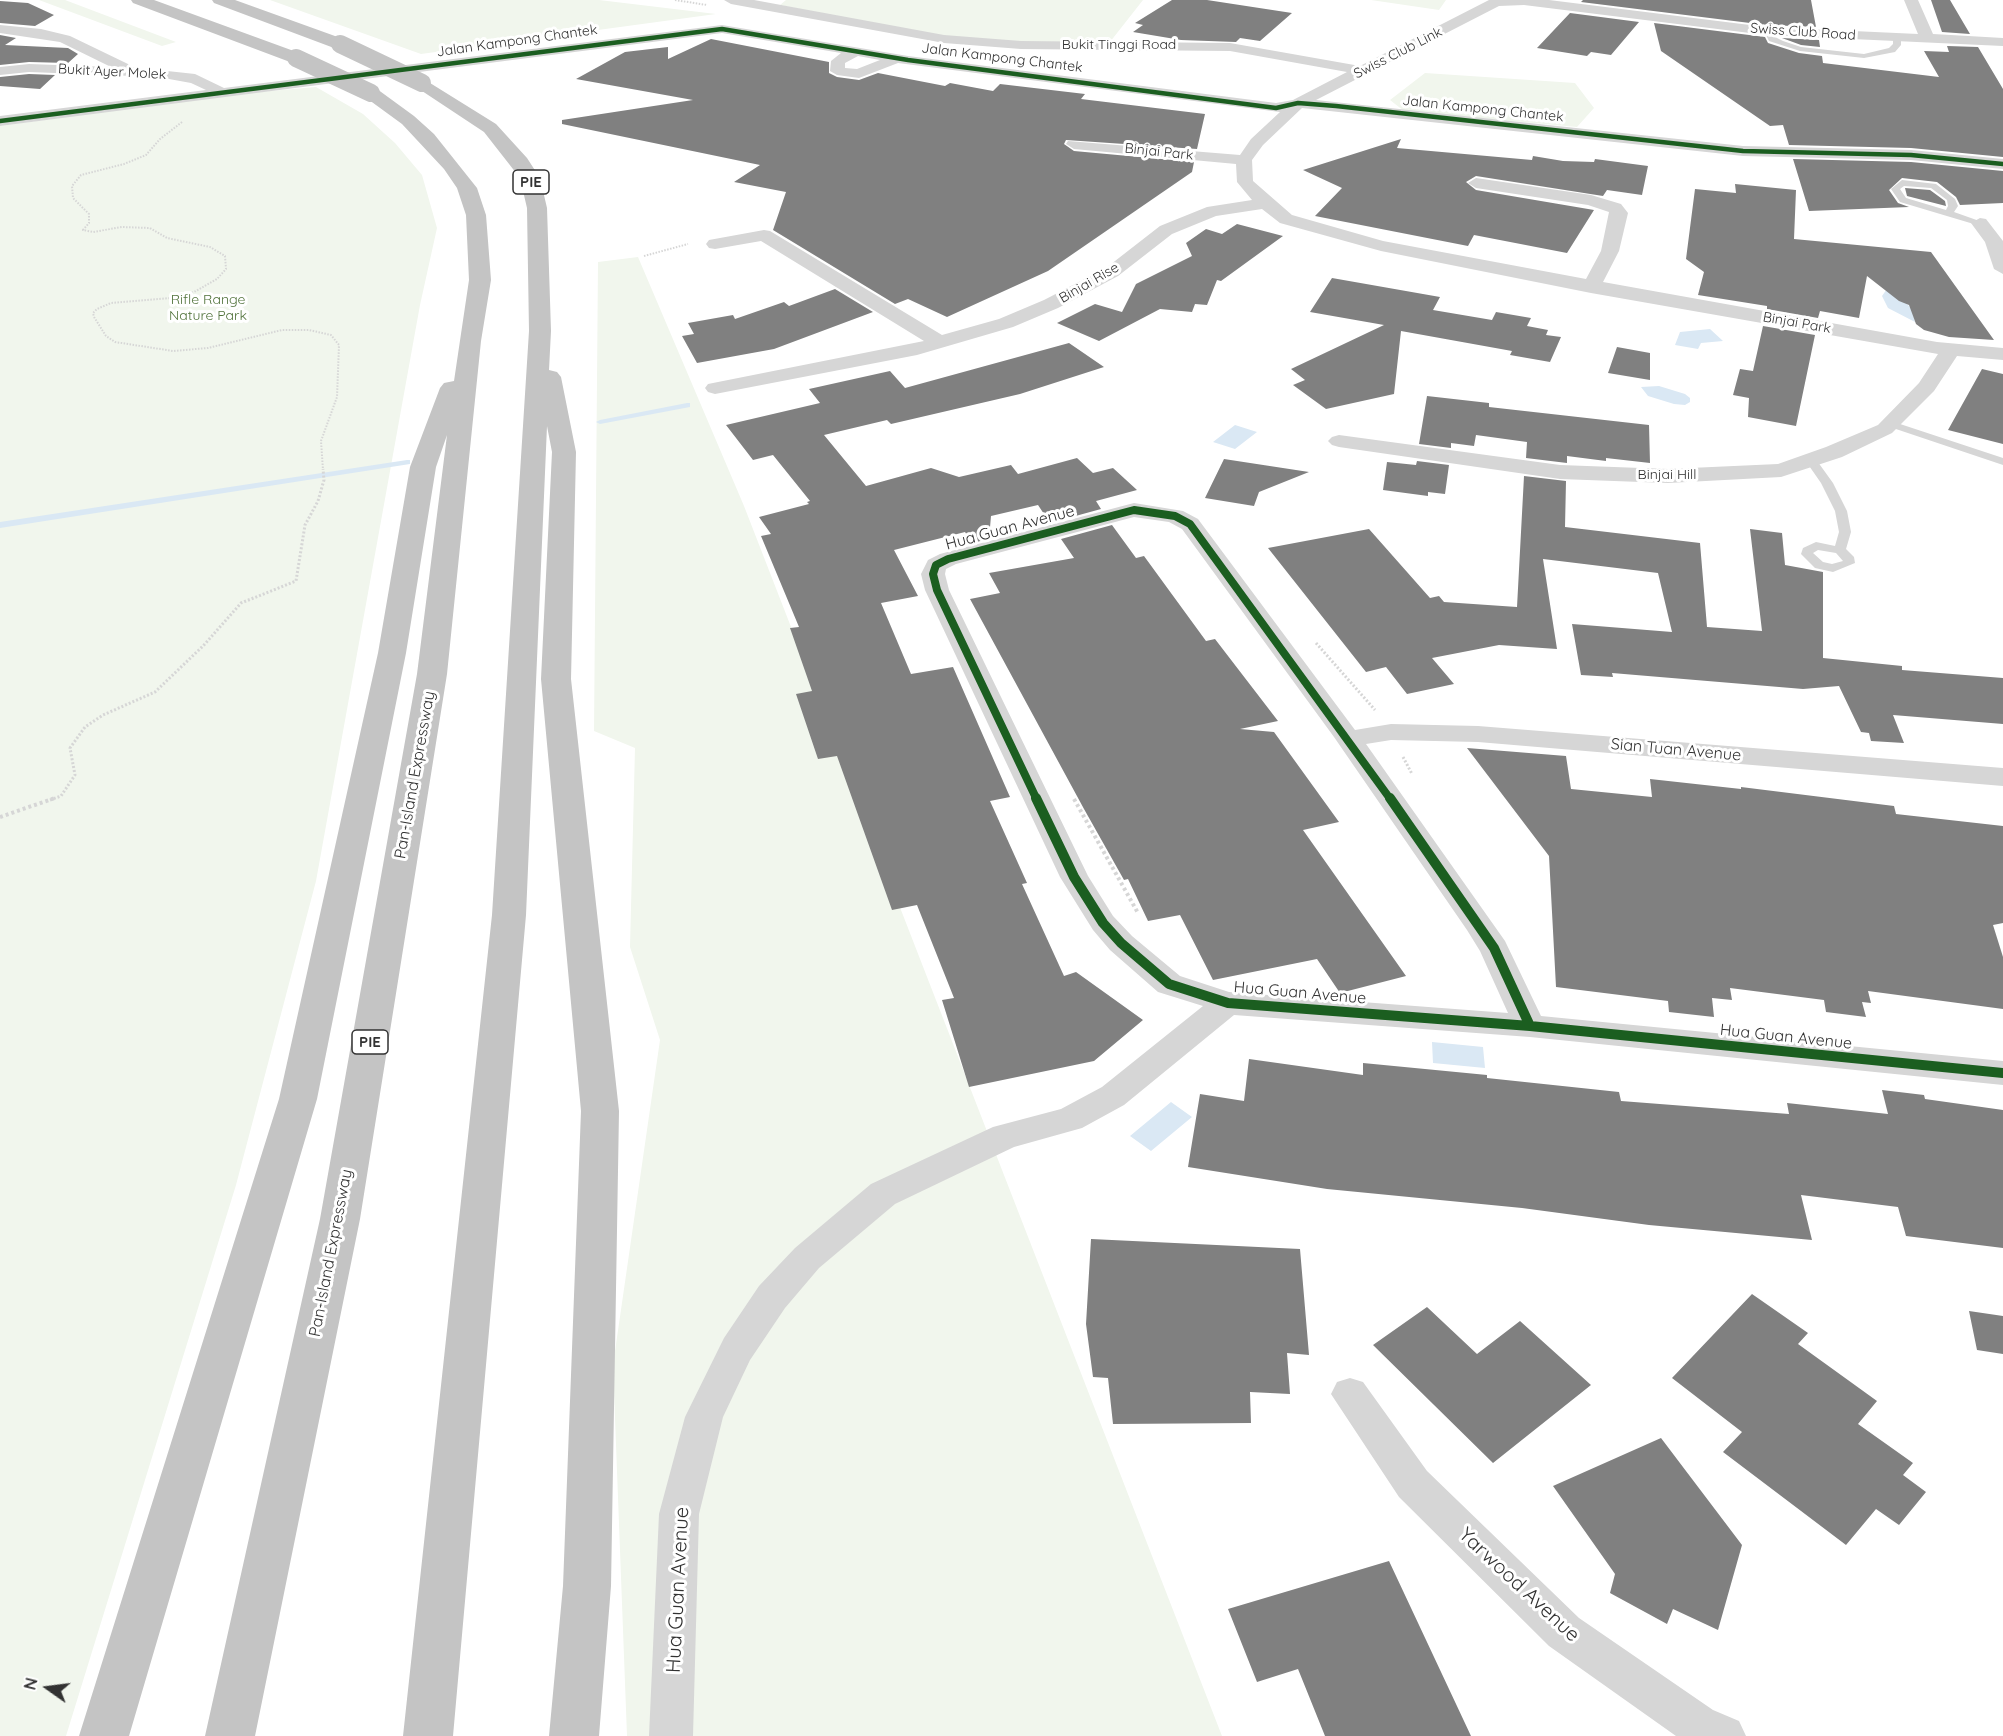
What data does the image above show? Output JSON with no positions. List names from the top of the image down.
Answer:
{
  "streets": {
    "highway": ["PIE", "Pan-Island Expressway"],
    "street": [
      "Swiss Club Road",
      "Jalan Kampong Chantek",
      "Bukit Tinggi Road",
      "Swiss Club Link",
      "Bukit Ayer Molek",
      "Binjai Park",
      "Binjai Rise",
      "Binjai Hill",
      "Hua Guan Avenue",
      "Sian Tuan Avenue",
      "Yarwood Avenue"
    ]
  },
  "crossings": [
    ["Swiss Club Road", "Swiss Club Link"],
    ["Jalan Kampong Chantek", "Swiss Club Link"],
    ["Jalan Kampong Chantek", "Bukit Ayer Molek"],
    ["Bukit Tinggi Road", "Swiss Club Link"],
    ["Binjai Park", "Binjai Rise"],
    ["Binjai Park", "Binjai Hill"],
    ["Hua Guan Avenue", "Sian Tuan Avenue"]
  ],
  "parks": ["Rifle Range Nature Park"],
  "north": "left"
}
